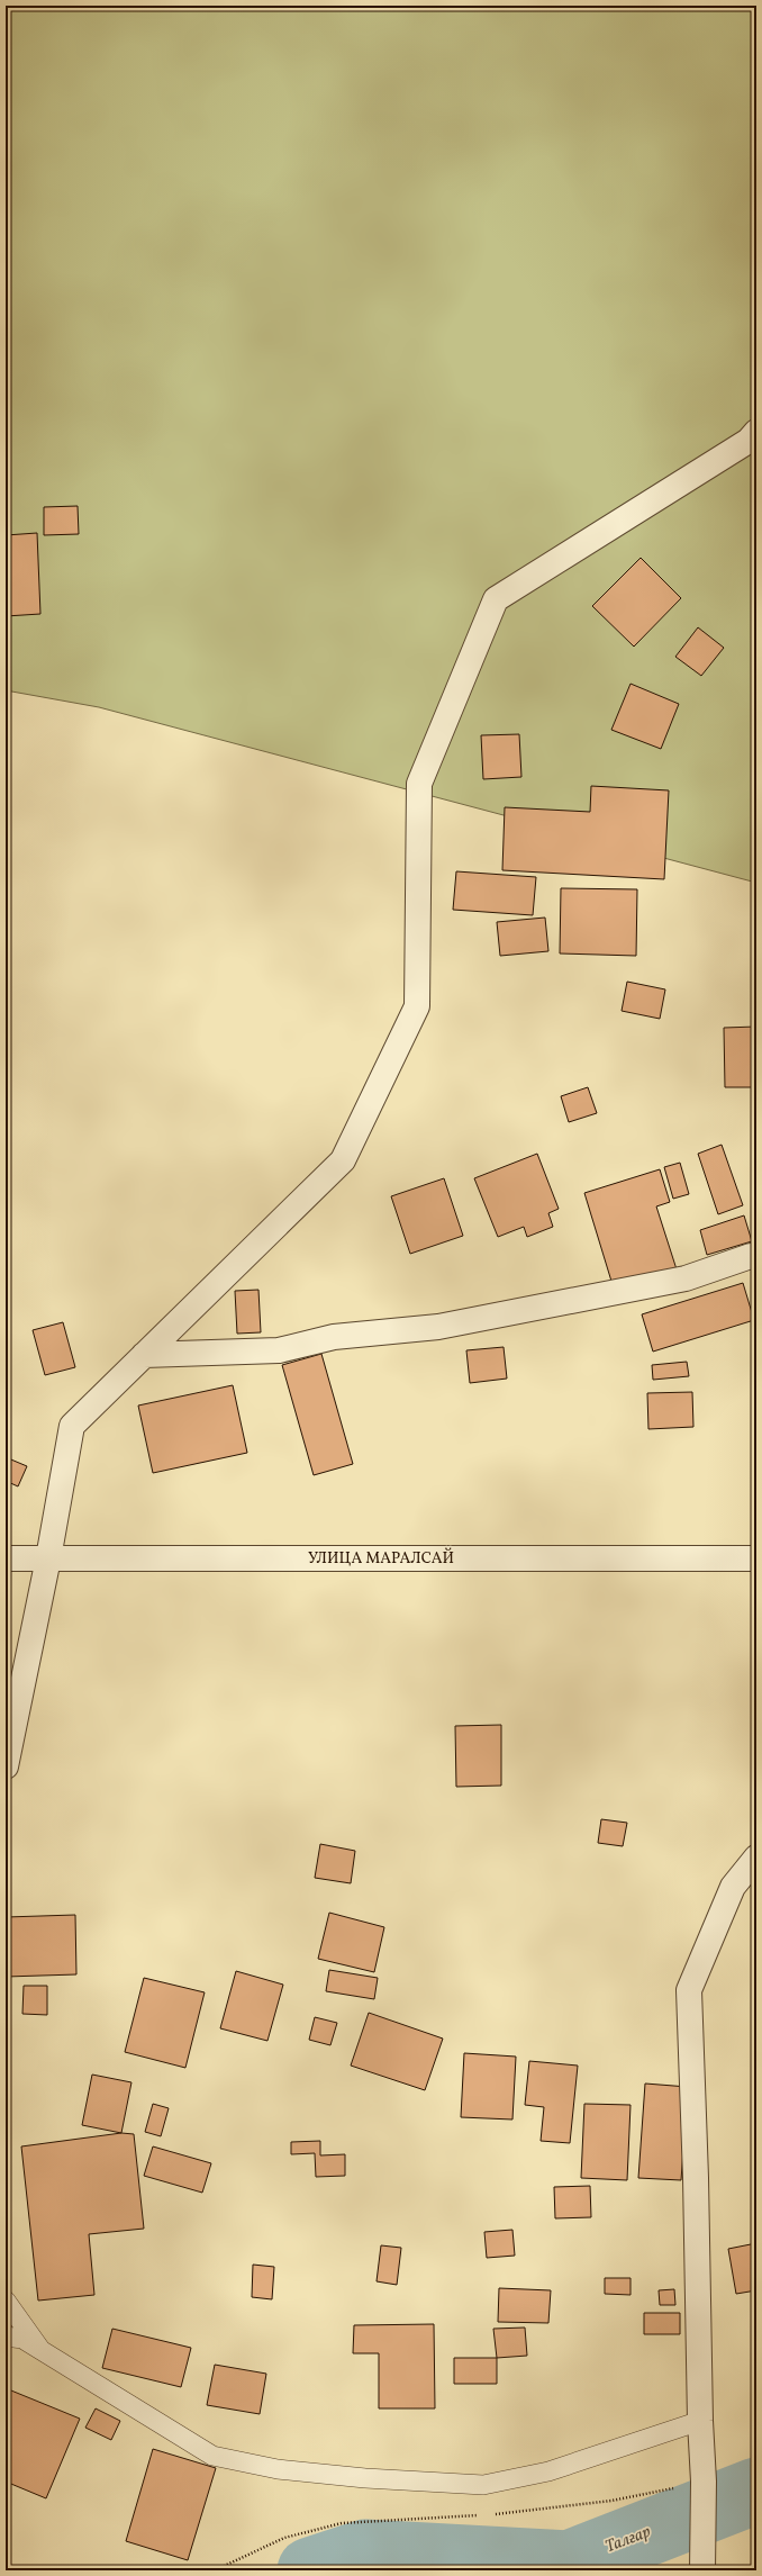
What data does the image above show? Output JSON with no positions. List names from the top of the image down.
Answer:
{
  "streets": {
    "street": ["УЛИЦА МАРАЛСАЙ"]
  },
  "water": ["Талғар"]
}
